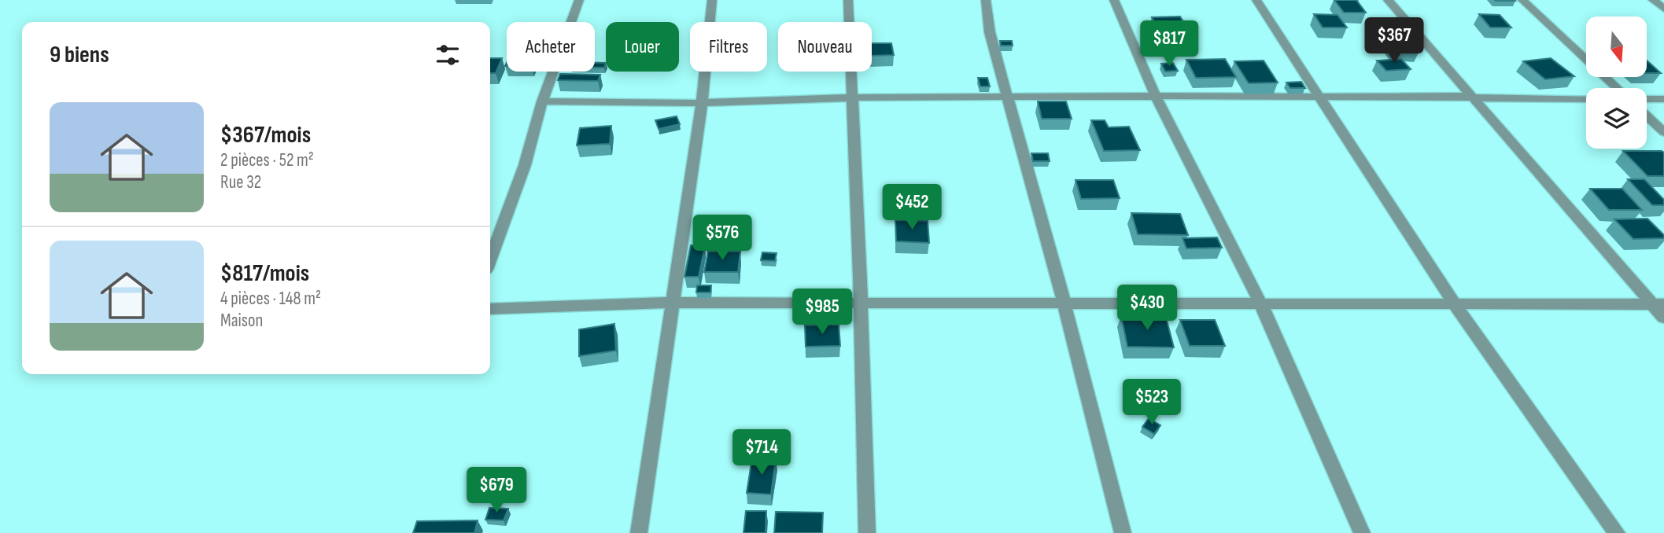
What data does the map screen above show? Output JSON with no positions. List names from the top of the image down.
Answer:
{
  "north": "bottom",
  "page": {
    "price": [
      "$367",
      "$817",
      "$452",
      "$576",
      "$430",
      "$985",
      "$523",
      "$714",
      "$679"
    ],
    "chip": [
      "Acheter",
      "Louer",
      "Filtres",
      "Nouveau"
    ],
    "heading": "9 biens",
    "list": [
      {
        "name": "$367/mois",
        "note": "2 pièces · 52 m² · Rue 32"
      },
      {
        "name": "$817/mois",
        "note": "4 pièces · 148 m² · Maison"
      }
    ]
  }
}
